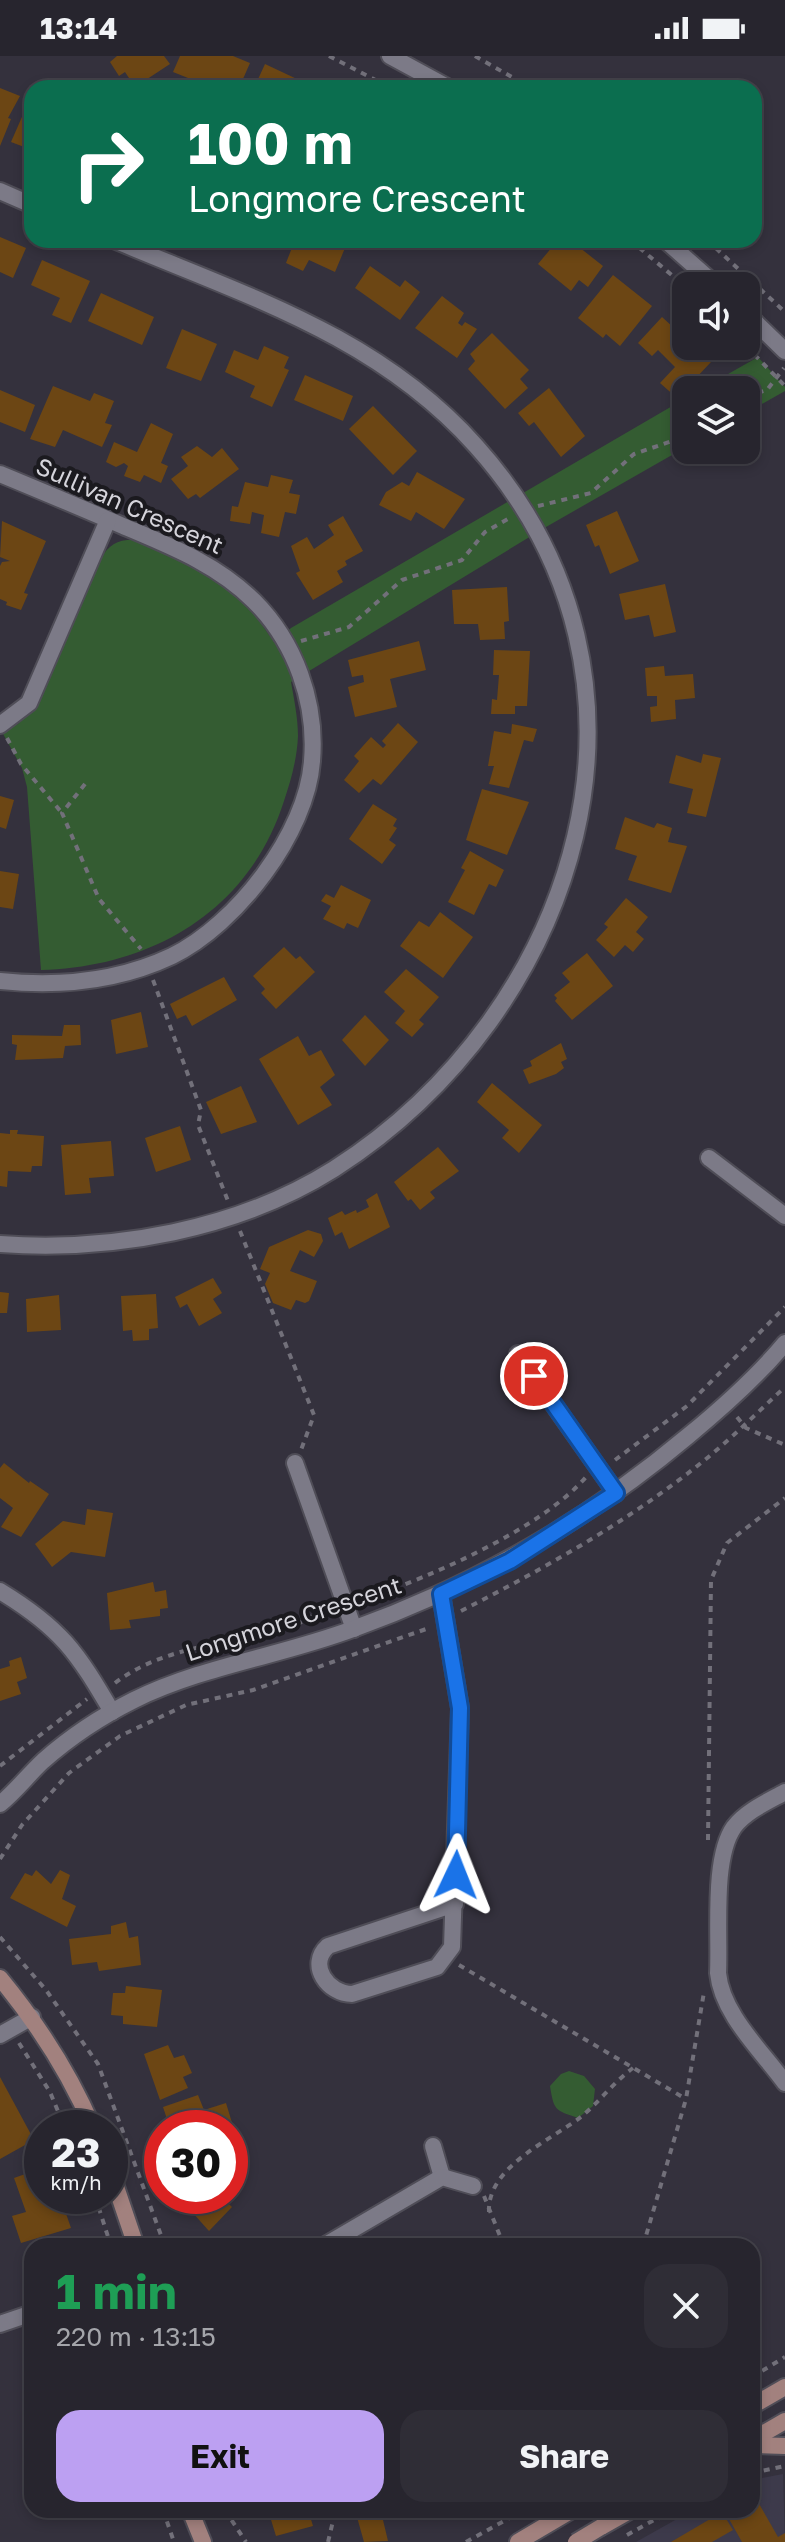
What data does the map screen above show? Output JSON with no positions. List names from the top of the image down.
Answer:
{
  "streets": {
    "street": ["Sullivan Crescent", "Longmore Crescent"]
  },
  "page": {
    "status": "13:14",
    "turn": ["100 m", "Longmore Crescent"],
    "speed": "23 km/h",
    "limit": "30",
    "heading": ["1 min", "220 m · 13:15"],
    "buttons": ["Exit", "Share"]
  }
}
